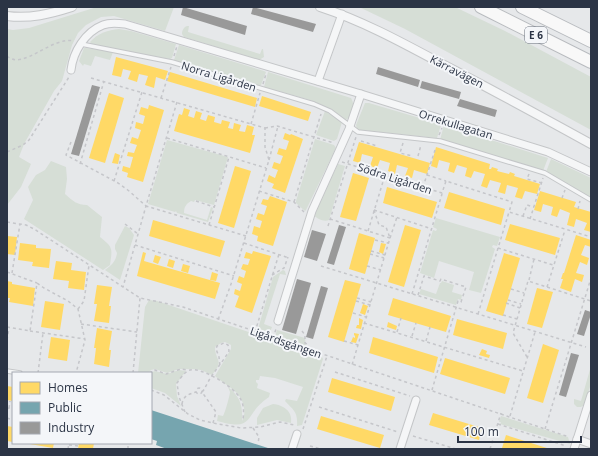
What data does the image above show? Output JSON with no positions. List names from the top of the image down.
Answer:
{
  "streets": {
    "highway": ["E 6"],
    "street": ["Kärravägen", "Orrekullagatan"],
    "lane": ["Norra Ligården"],
    "path": ["Södra Ligården", "Ligårdsgången"]
  },
  "crossings": [
    ["Norra Ligården", "Orrekullagatan"]
  ],
  "legend": ["Homes", "Public", "Industry"],
  "scale_bar": "100 m"
}
